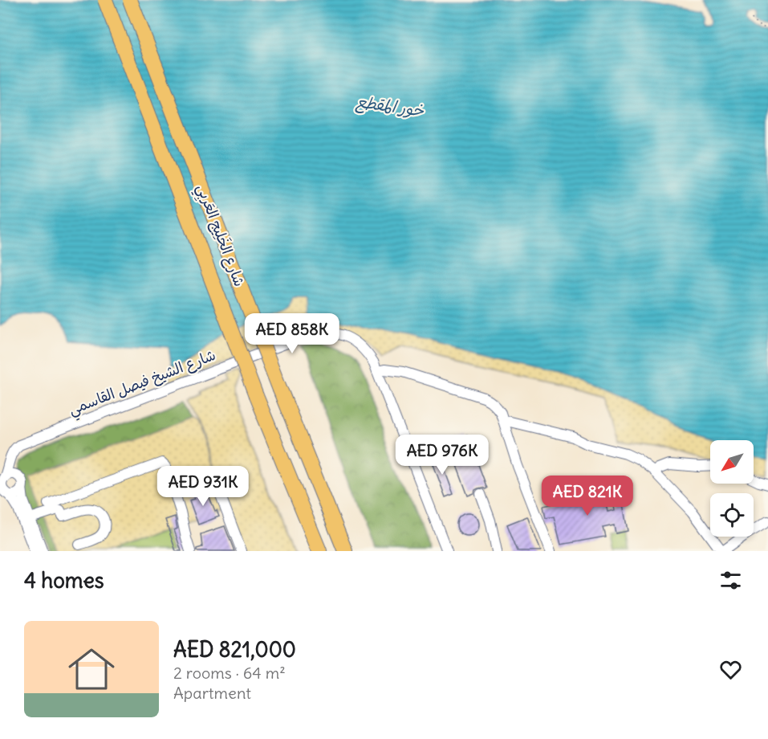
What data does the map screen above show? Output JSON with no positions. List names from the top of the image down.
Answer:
{
  "streets": {
    "highway": ["شارع الخَلِيج العَربِي"],
    "street": ["شارع الشيخ فيصل القاسمي"]
  },
  "water": ["خور المقطع"],
  "north": "bottom left",
  "page": {
    "price": [
      "AED 858K",
      "AED 976K",
      "AED 931K",
      "AED 821K"
    ],
    "heading": "4 homes",
    "list": [
      {
        "name": "AED 821,000",
        "note": "2 rooms · 64 m² · Apartment"
      }
    ]
  }
}
